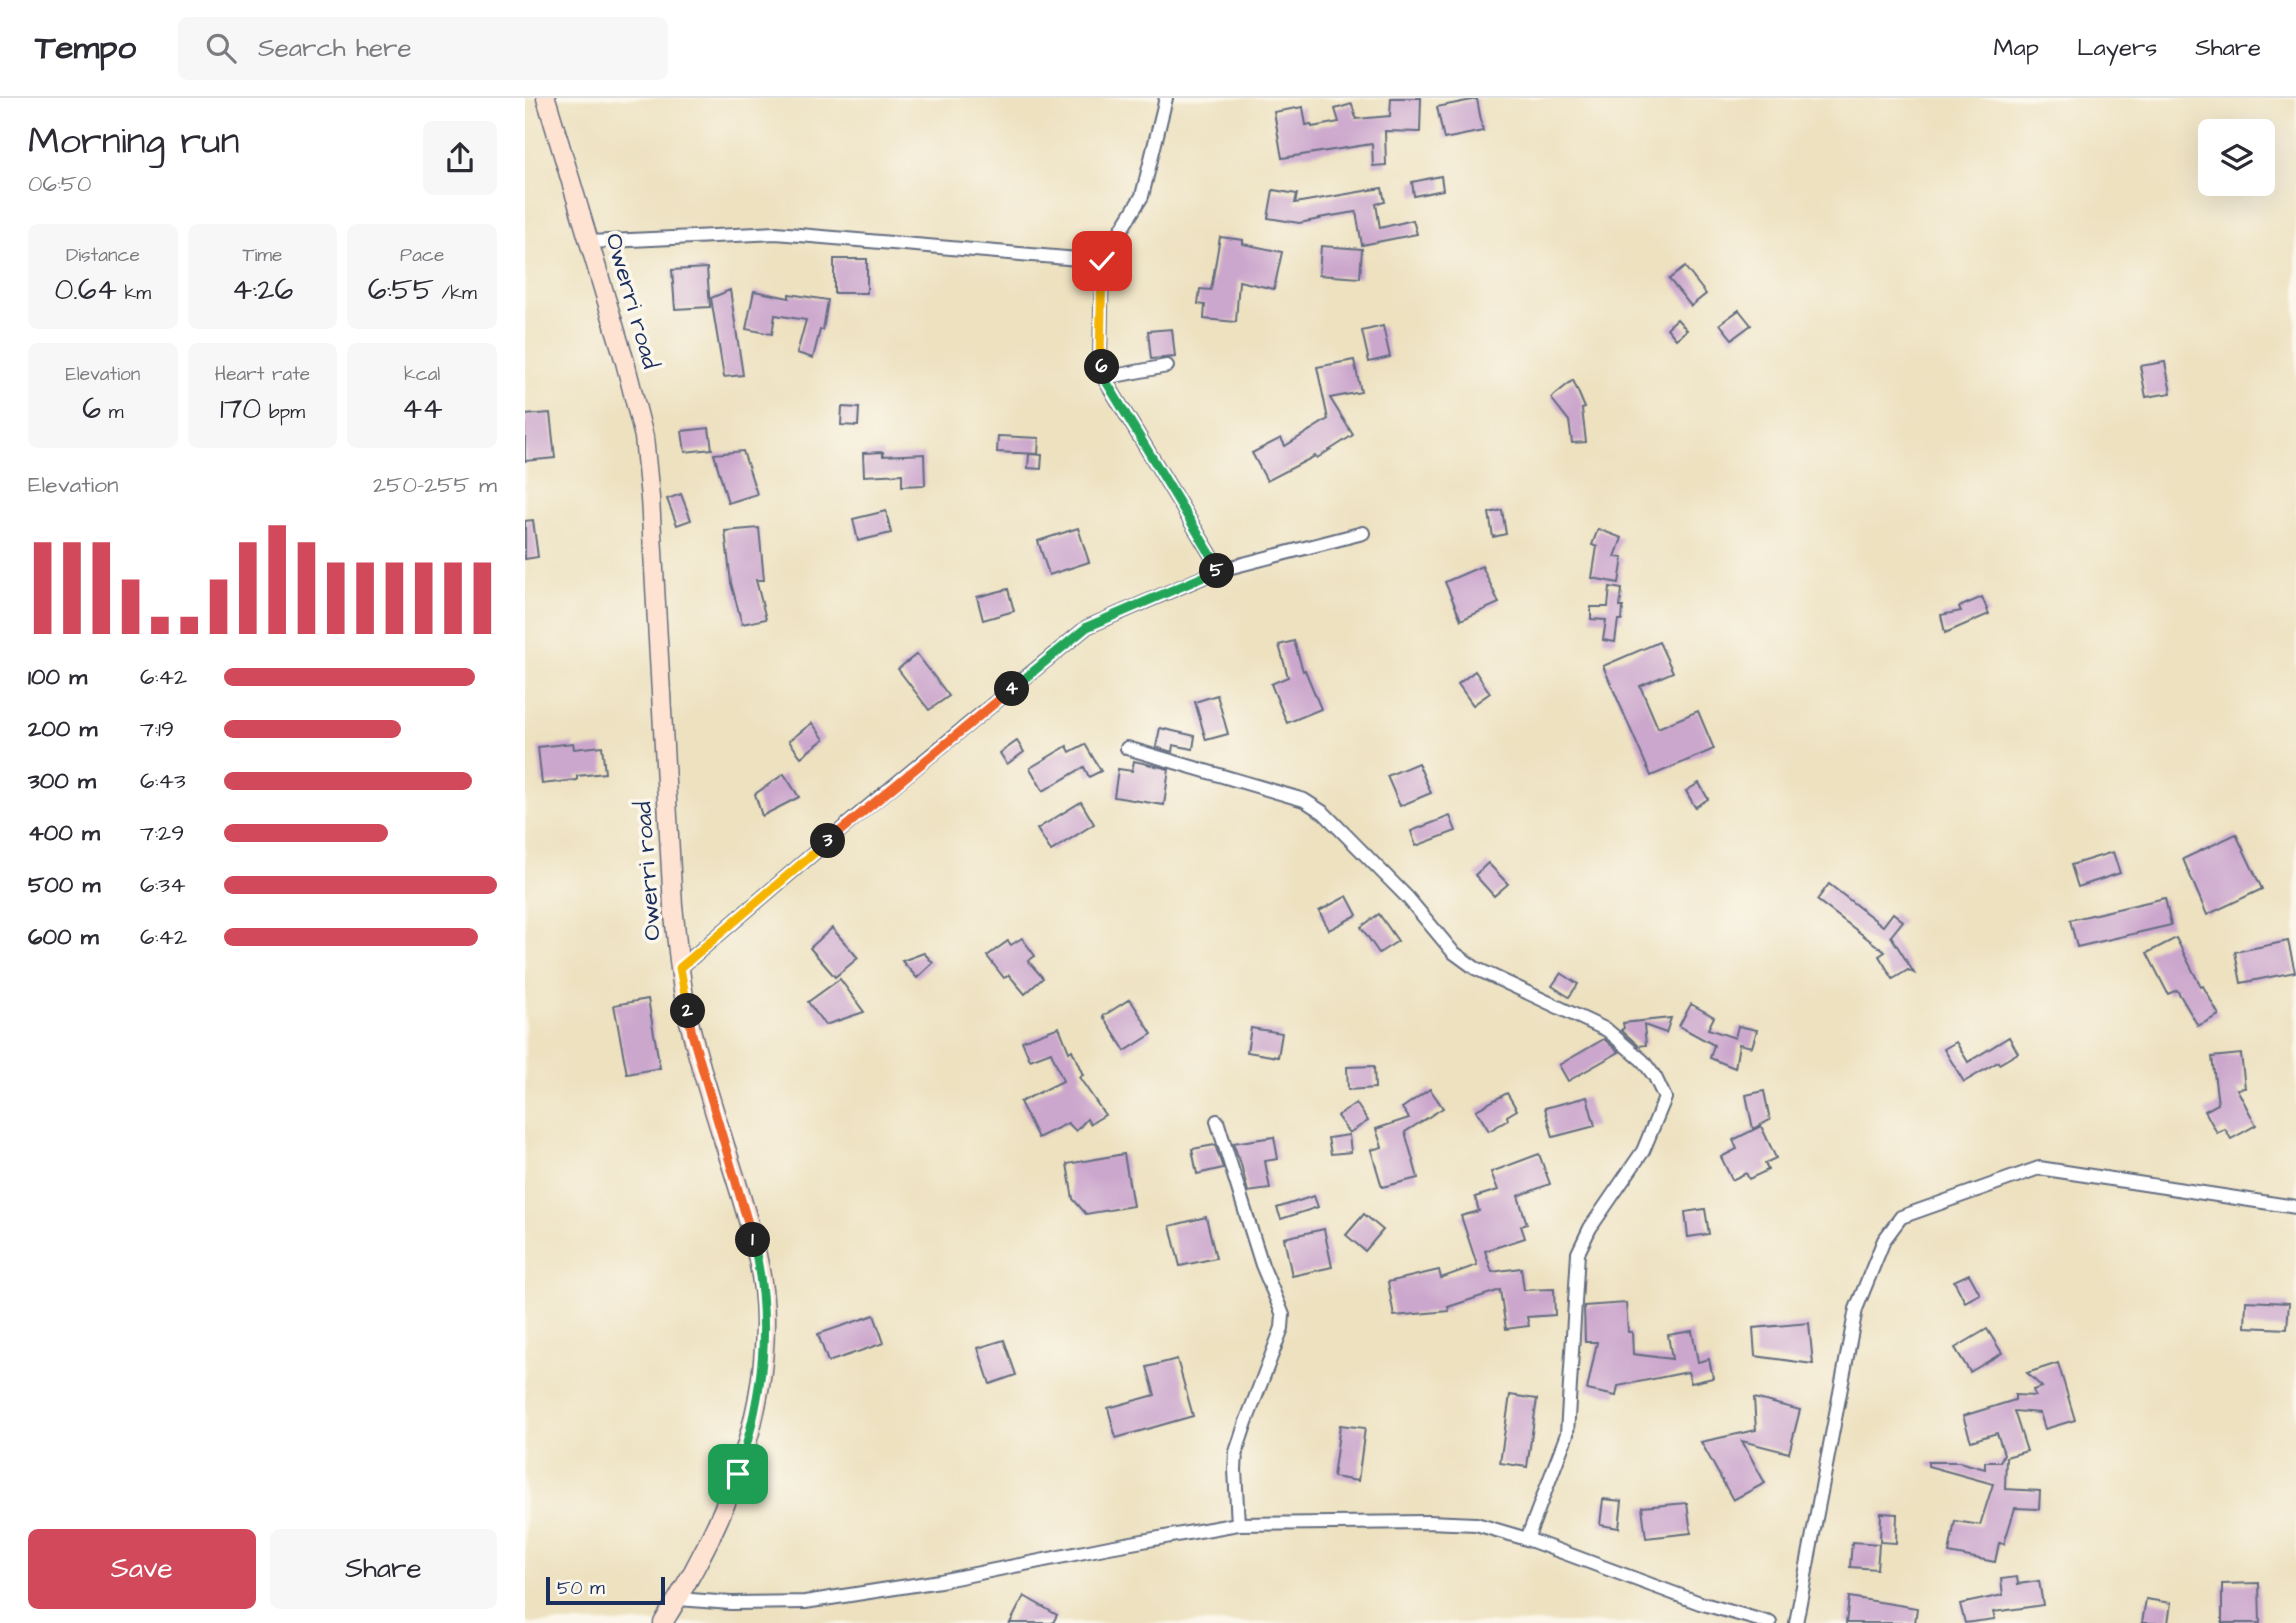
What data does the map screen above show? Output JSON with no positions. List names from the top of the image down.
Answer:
{
  "streets": {
    "main road": ["Owerri road"]
  },
  "scale_bar": "50 m",
  "page": {
    "header": "Tempo",
    "search": "Search here",
    "nav": ["Map", "Layers", "Share"],
    "heading": ["Morning run", "06:50"],
    "stats": [
      ["Distance", "0.64 km"],
      ["Time", "4:26"],
      ["Pace", "6:55 /km"],
      ["Elevation", "6 m"],
      ["Heart rate", "170 bpm"],
      ["kcal", "44"]
    ],
    "pins": [
      "6",
      "5",
      "4",
      "3",
      "2",
      "1"
    ],
    "chart": ["Elevation", "250–255 m"],
    "list": [
      {
        "name": "100 m",
        "note": "6:42"
      },
      {
        "name": "200 m",
        "note": "7:19"
      },
      {
        "name": "300 m",
        "note": "6:43"
      },
      {
        "name": "400 m",
        "note": "7:29"
      },
      {
        "name": "500 m",
        "note": "6:34"
      },
      {
        "name": "600 m",
        "note": "6:42"
      }
    ],
    "buttons": ["Save", "Share"],
    "scale": "50 m"
  }
}
